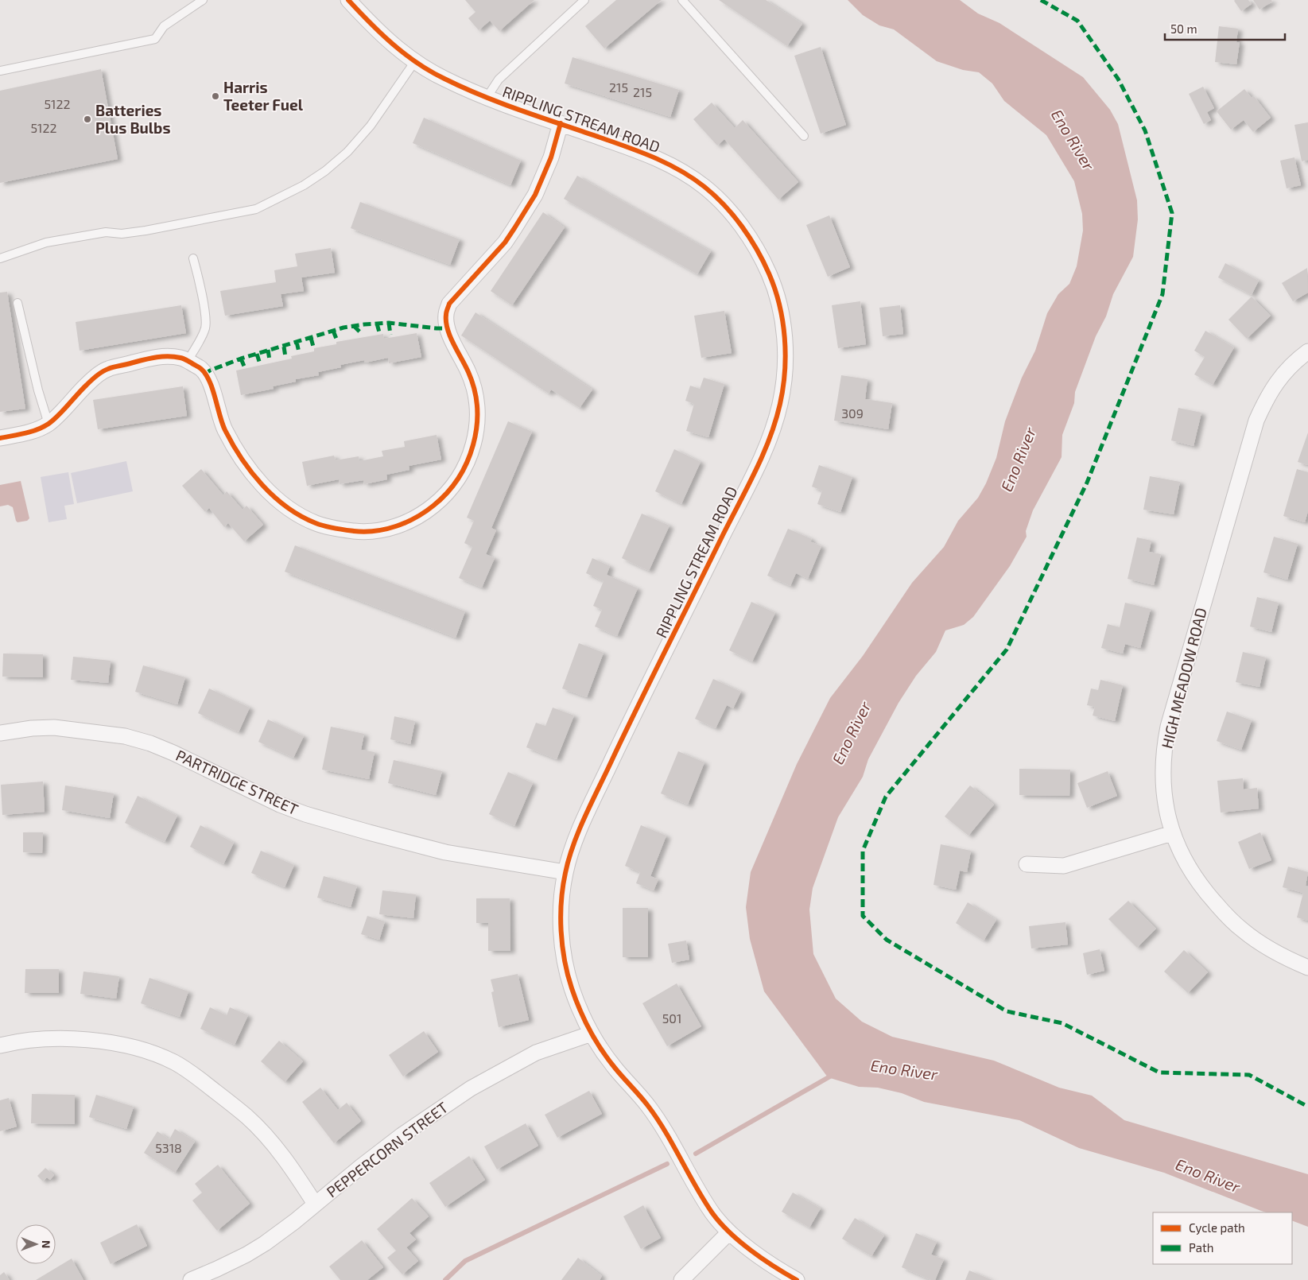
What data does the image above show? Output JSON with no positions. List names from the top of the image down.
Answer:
{
  "streets": {
    "street": [
      "RIPPLING STREAM ROAD",
      "HIGH MEADOW ROAD",
      "PARTRIDGE STREET",
      "PEPPERCORN STREET"
    ]
  },
  "crossings": [
    ["RIPPLING STREAM ROAD", "PARTRIDGE STREET"],
    ["RIPPLING STREAM ROAD", "PEPPERCORN STREET"]
  ],
  "water": ["Eno River"],
  "places": ["Harris Teeter Fuel", "Batteries Plus Bulbs"],
  "house_numbers": [
    "215",
    "215",
    "5122",
    "5122",
    "309",
    "501",
    "5318"
  ],
  "legend": ["Cycle path", "Path"],
  "scale_bar": "50 m",
  "north": "right"
}
